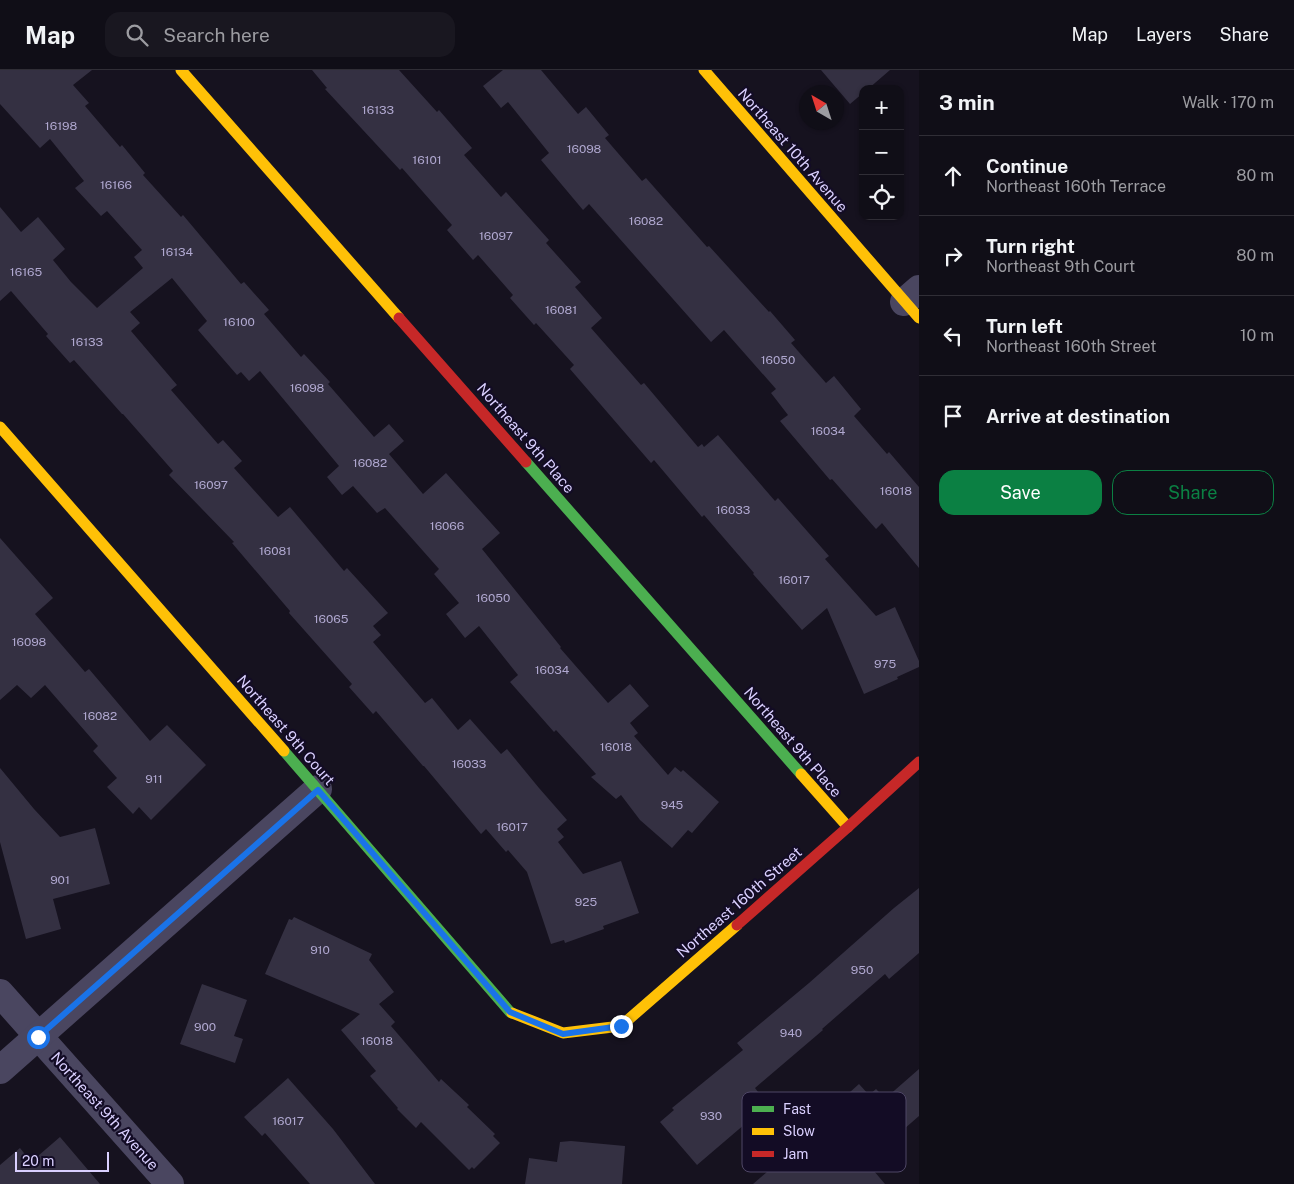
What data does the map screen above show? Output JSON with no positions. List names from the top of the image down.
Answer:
{
  "streets": {
    "street": [
      "Northeast 10th Avenue",
      "Northeast 9th Place",
      "Northeast 9th Court",
      "Northeast 160th Street",
      "Northeast 9th Avenue"
    ]
  },
  "crossings": [
    ["Northeast 9th Place", "Northeast 160th Street"],
    ["Northeast 9th Court", "Northeast 160th Street"]
  ],
  "house_numbers": [
    "16133",
    "16198",
    "16098",
    "16101",
    "16166",
    "16082",
    "16097",
    "16134",
    "16165",
    "16081",
    "16100",
    "16133",
    "16050",
    "16098",
    "16034",
    "16082",
    "16097",
    "16018",
    "16033",
    "16066",
    "16081",
    "16017",
    "16050",
    "16065",
    "16098",
    "975",
    "16034",
    "16082",
    "16018",
    "16033",
    "911",
    "945",
    "16017",
    "901",
    "925",
    "910",
    "950",
    "900",
    "940",
    "16018",
    "930",
    "16017"
  ],
  "legend": ["Fast", "Slow", "Jam"],
  "scale_bar": "20 m",
  "north": "top left",
  "page": {
    "header": "Map",
    "search": "Search here",
    "nav": ["Map", "Layers", "Share"],
    "heading": ["3 min", "Walk · 170 m"],
    "map_buttons": ["+", "−"],
    "list": [
      ["Continue", "Northeast 160th Terrace", "80 m"],
      ["Turn right", "Northeast 9th Court", "80 m"],
      ["Turn left", "Northeast 160th Street", "10 m"],
      "Arrive at destination"
    ],
    "buttons": ["Save", "Share"],
    "scale": "20 m"
  }
}
